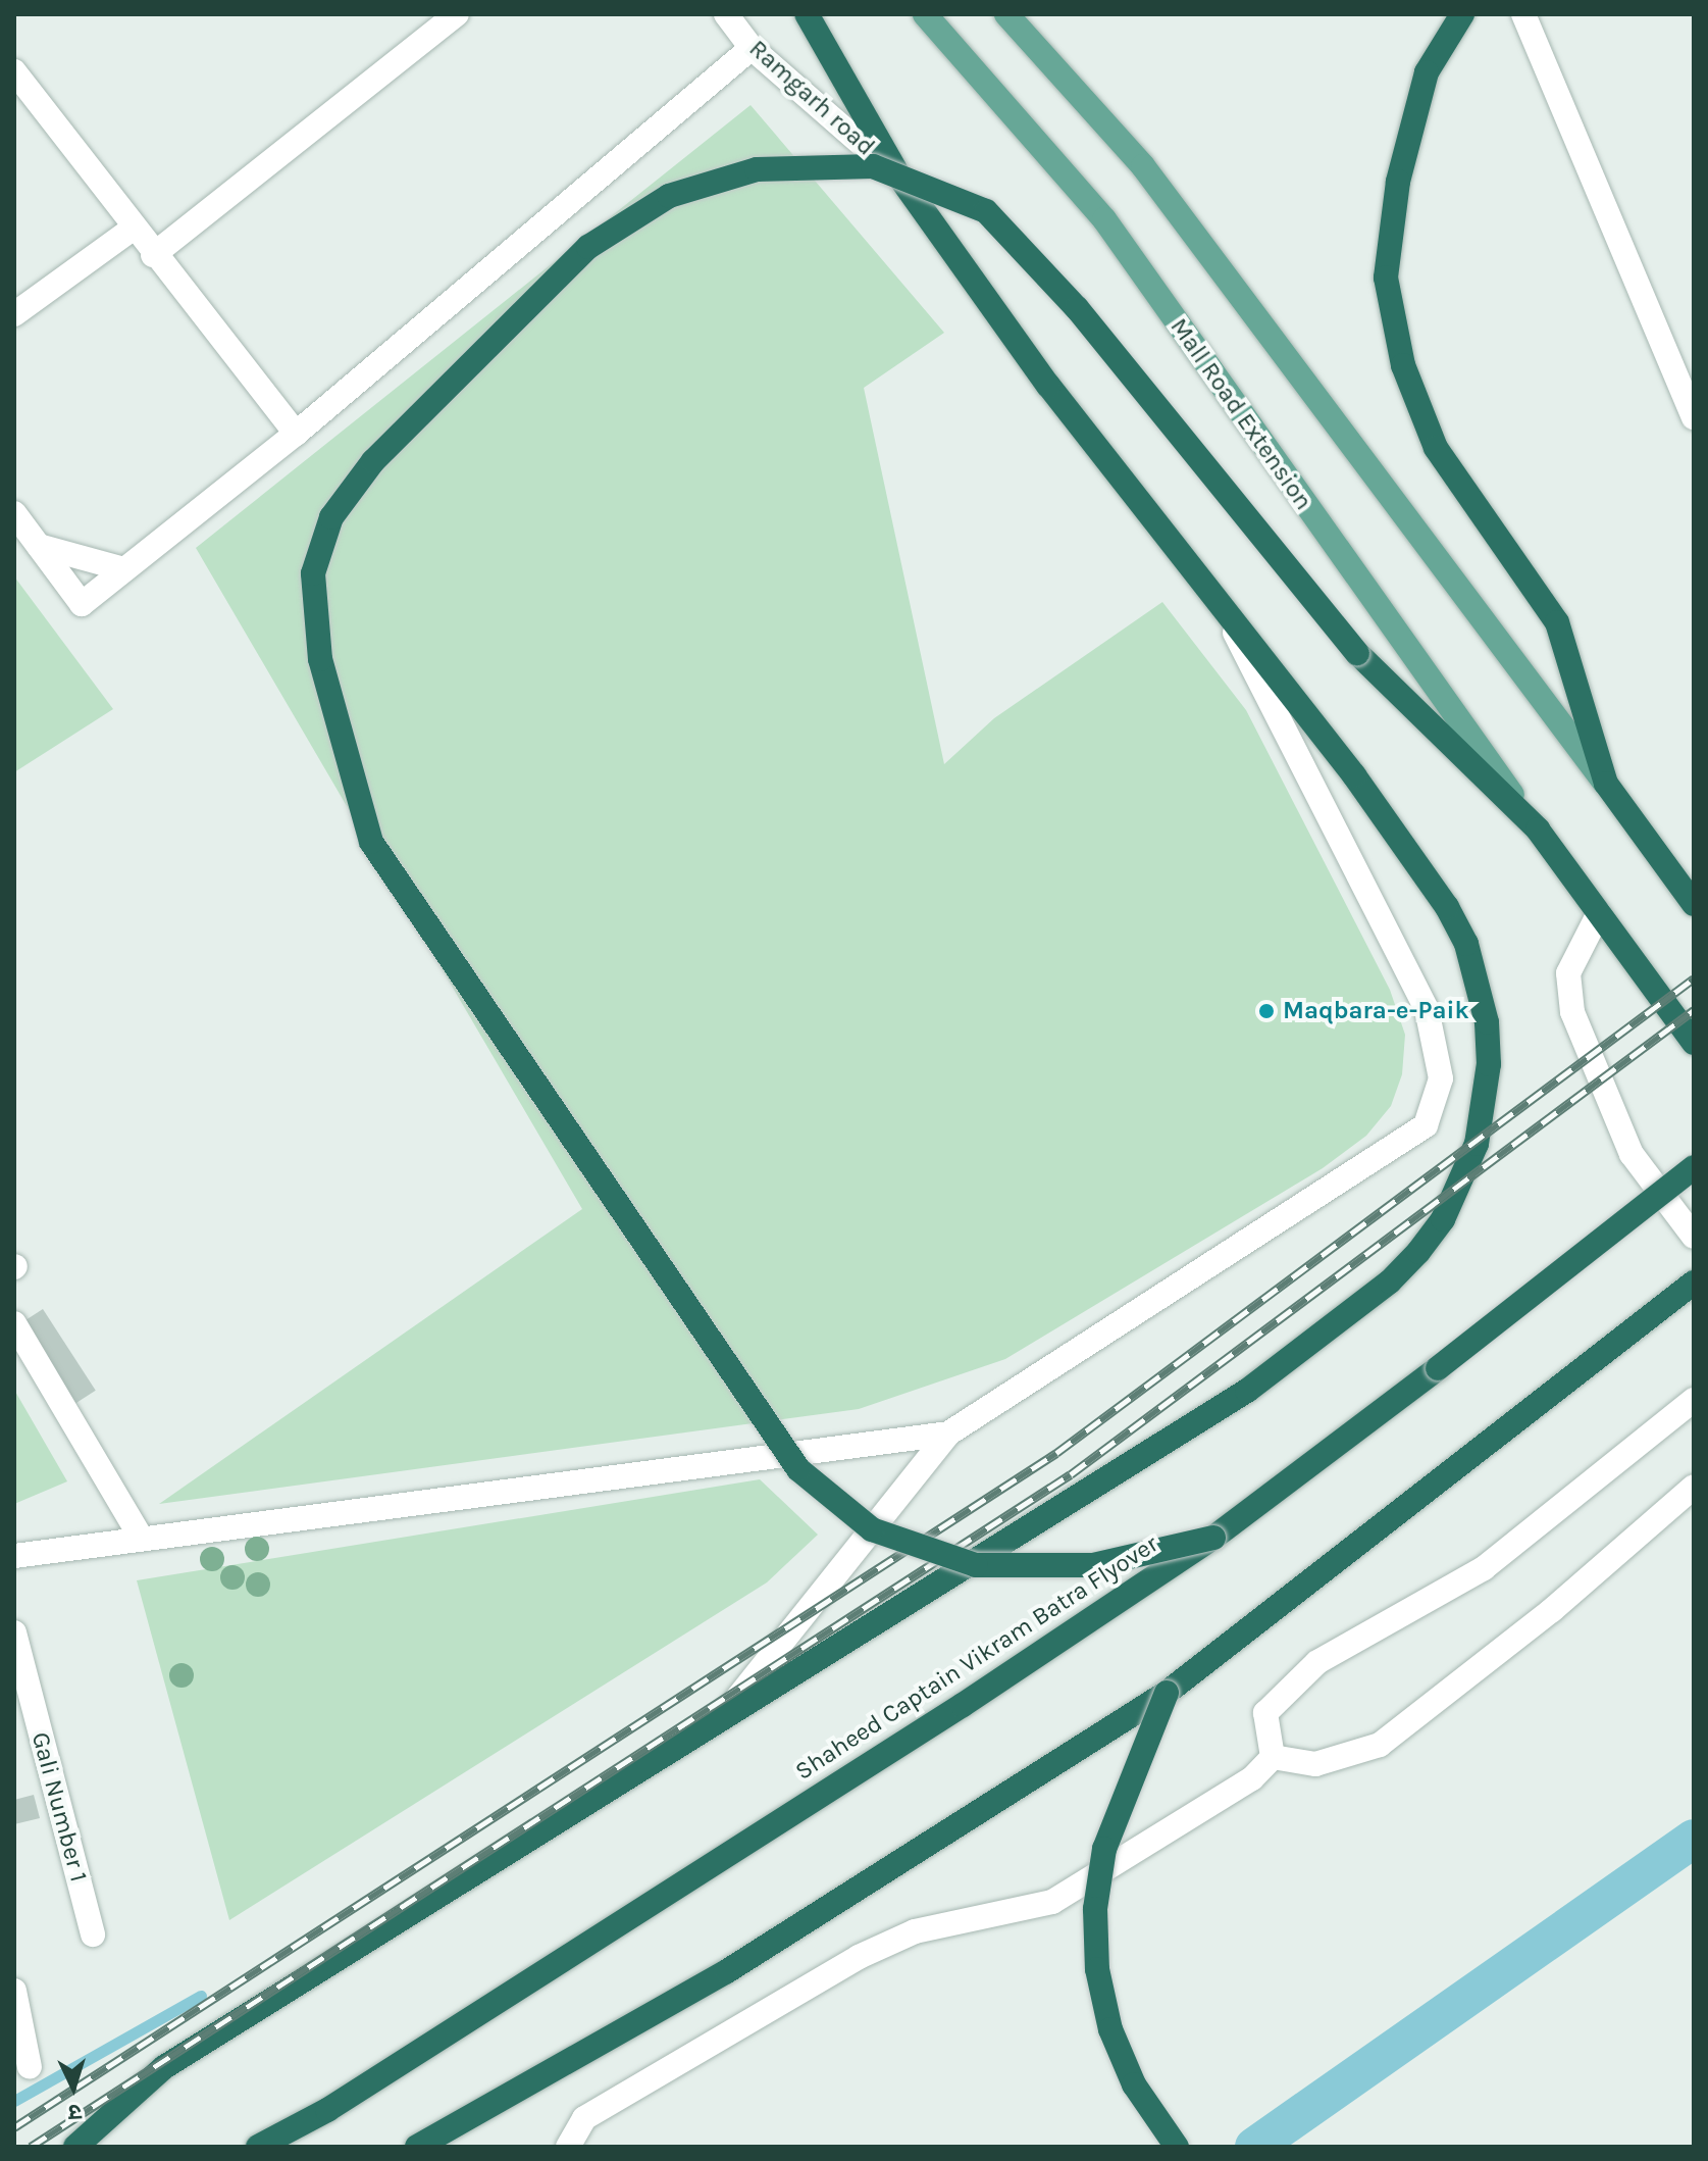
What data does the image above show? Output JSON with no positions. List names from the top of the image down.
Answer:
{
  "streets": {
    "highway": ["Shaheed Captain Vikram Batra Flyover"],
    "main road": ["Mall Road Extension"],
    "street": ["Ramgarh road", "Gali Number 1"]
  },
  "places": ["Maqbara-e-Paik"],
  "north": "bottom"
}
